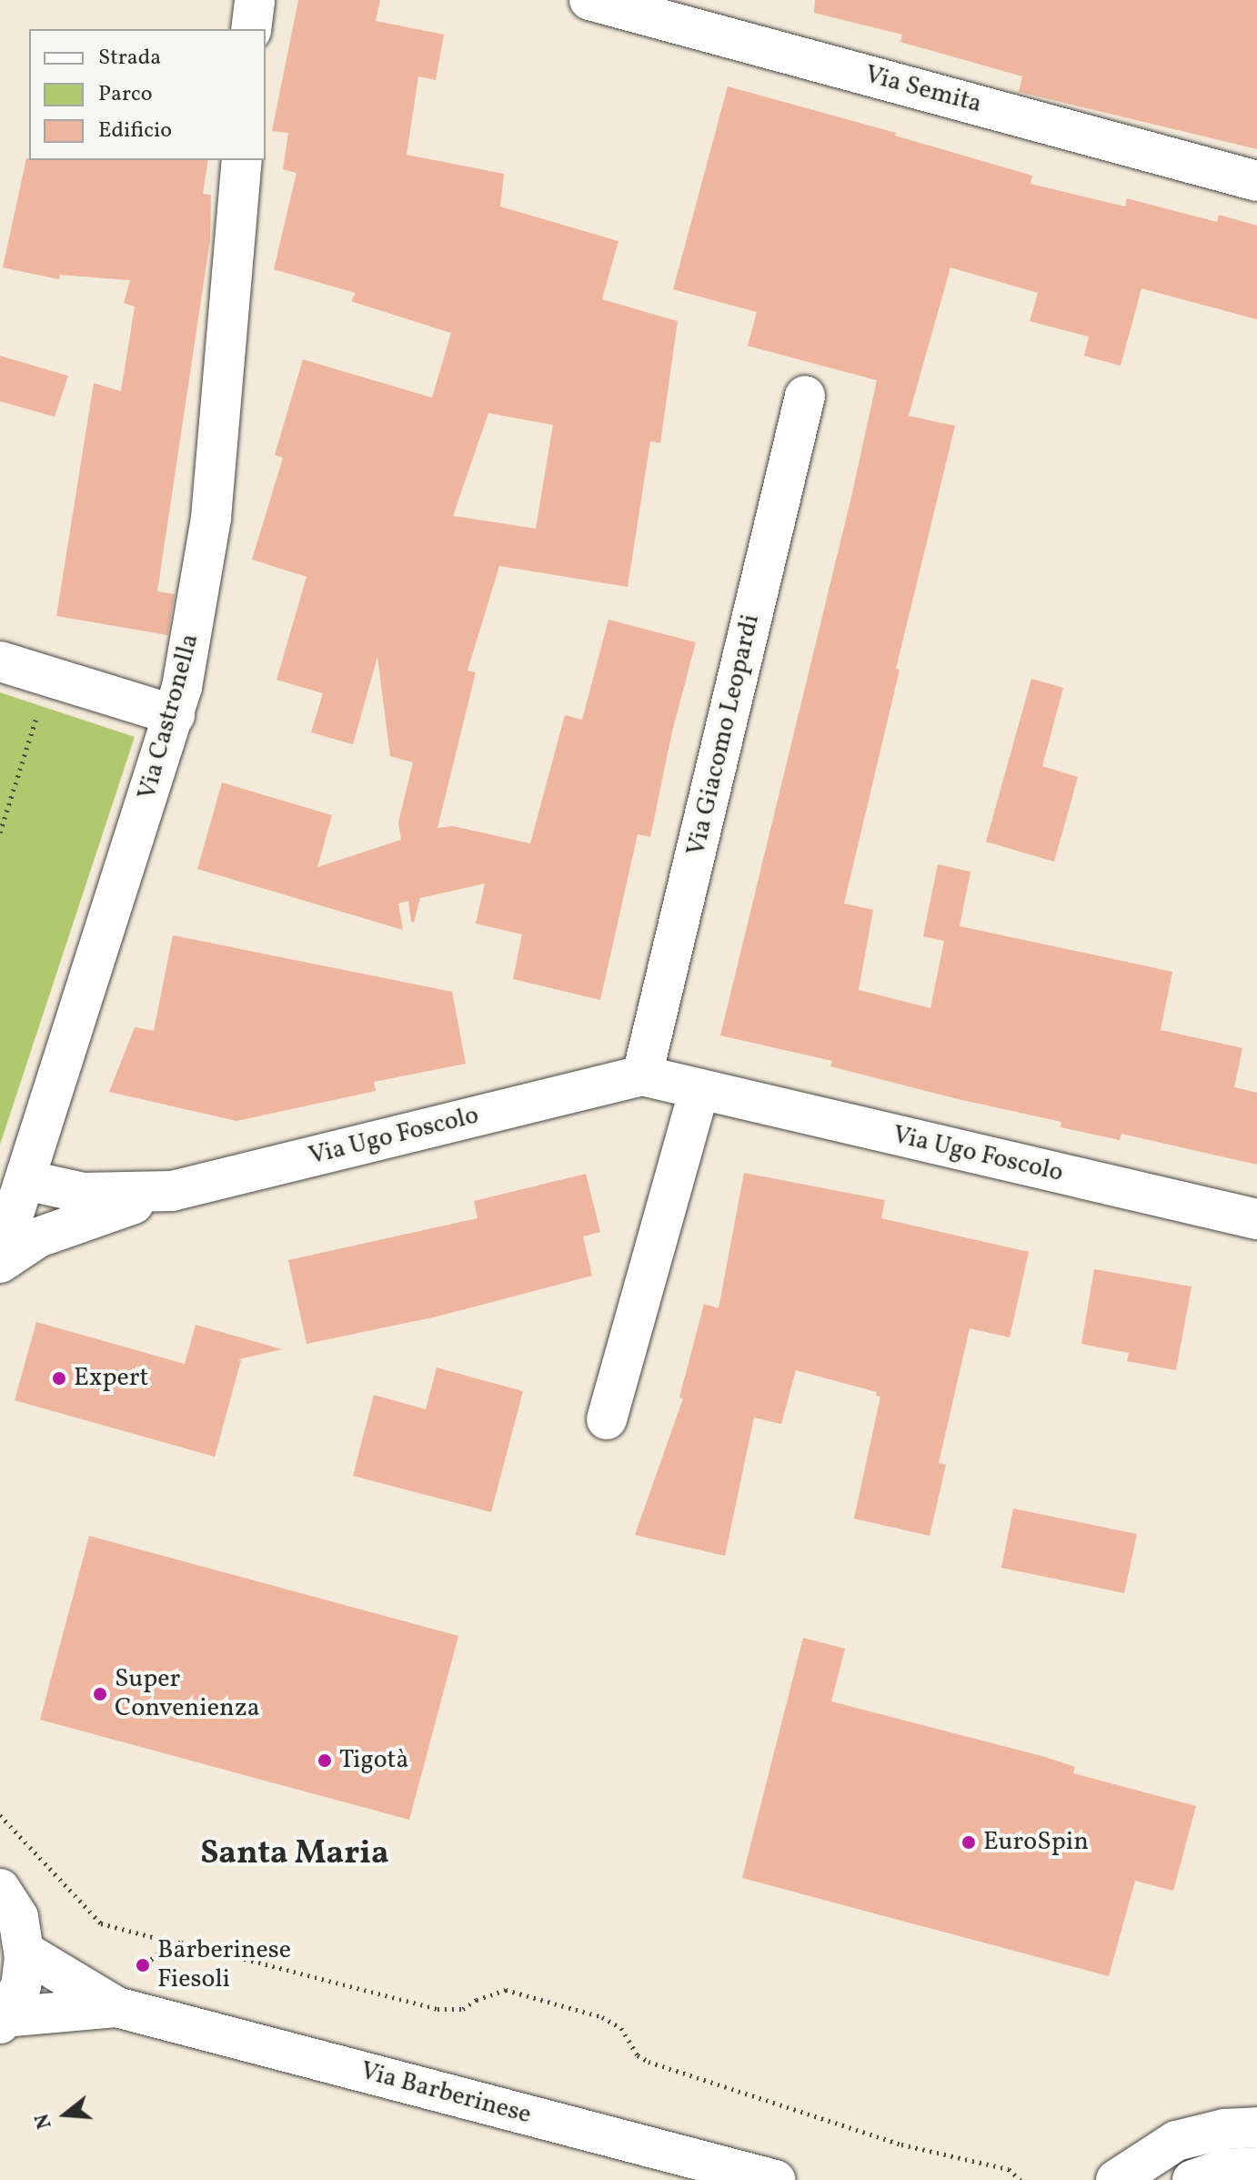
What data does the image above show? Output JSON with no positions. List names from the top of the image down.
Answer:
{
  "streets": {
    "street": [
      "Via Semita",
      "Via Castronella",
      "Via Giacomo Leopardi",
      "Via Ugo Foscolo",
      "Via Barberinese"
    ]
  },
  "crossings": [
    ["Via Castronella", "Via Ugo Foscolo"],
    ["Via Giacomo Leopardi", "Via Ugo Foscolo"]
  ],
  "districts": ["Santa Maria"],
  "places": [
    "Expert",
    "Super Convenienza",
    "Tigotà",
    "EuroSpin",
    "Barberinese Fiesoli"
  ],
  "legend": ["Strada", "Parco", "Edificio"],
  "north": "left"
}
